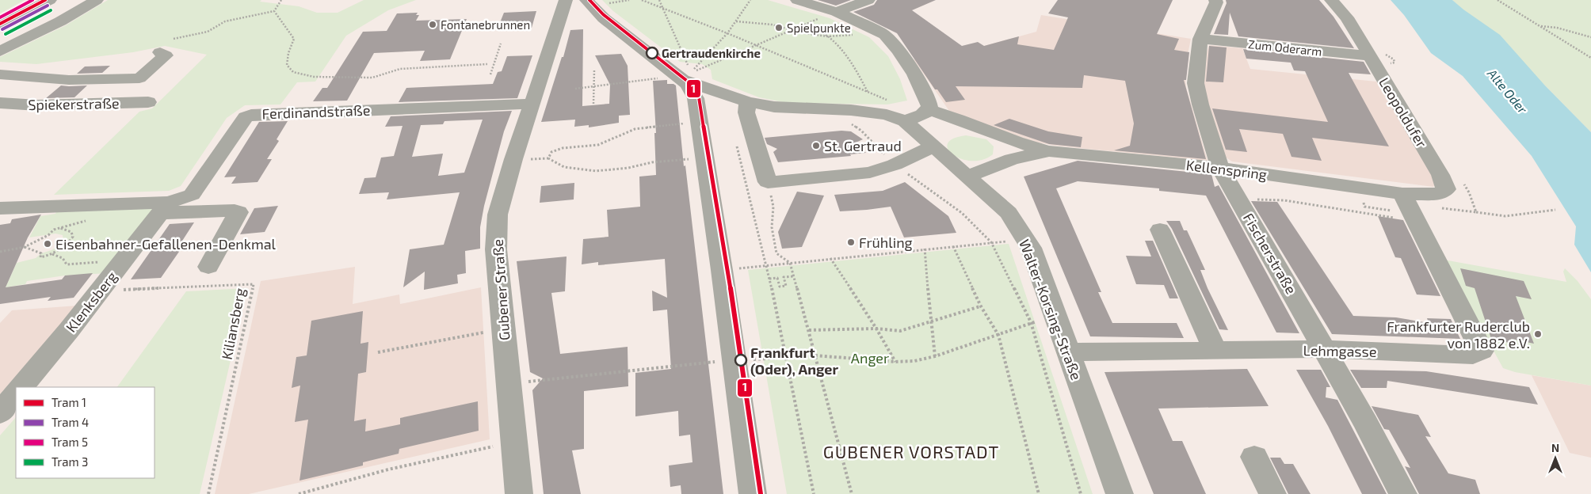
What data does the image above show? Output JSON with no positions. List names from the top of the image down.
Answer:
{
  "streets": {
    "street": [
      "Zum Oderarm",
      "Spiekerstraße",
      "Ferdinandstraße",
      "Leopoldufer",
      "Kellenspring",
      "Fischerstraße",
      "Gubener Straße",
      "Klenksberg",
      "Walter-Korsing-Straße",
      "Lehmgasse"
    ],
    "path": ["Kiliansberg"]
  },
  "crossings": [
    ["Zum Oderarm", "Leopoldufer"],
    ["Zum Oderarm", "Fischerstraße"],
    ["Ferdinandstraße", "Gubener Straße"],
    ["Ferdinandstraße", "Klenksberg"],
    ["Leopoldufer", "Kellenspring"],
    ["Leopoldufer", "Lehmgasse"],
    ["Kellenspring", "Fischerstraße"],
    ["Kellenspring", "Walter-Korsing-Straße"],
    ["Kellenspring", "Lehmgasse"],
    ["Fischerstraße", "Lehmgasse"],
    ["Klenksberg", "Kiliansberg"],
    ["Walter-Korsing-Straße", "Lehmgasse"]
  ],
  "districts": ["GUBENER VORSTADT"],
  "water": ["Alte Oder"],
  "parks": ["Anger"],
  "places": [
    "Fontanebrunnen",
    "Spielpunkte",
    "Gertraudenkirche",
    "St. Gertraud",
    "Frühling",
    "Eisenbahner-Gefallenen-Denkmal",
    "Frankfurter Ruderclub von 1882 e.V.",
    "Frankfurt (Oder), Anger"
  ],
  "lines": [
    "tram line 1",
    "tram line 5",
    "tram line 4",
    "tram line 3"
  ],
  "legend": [
    "Tram 1",
    "Tram 4",
    "Tram 5",
    "Tram 3"
  ],
  "north": "top"
}
